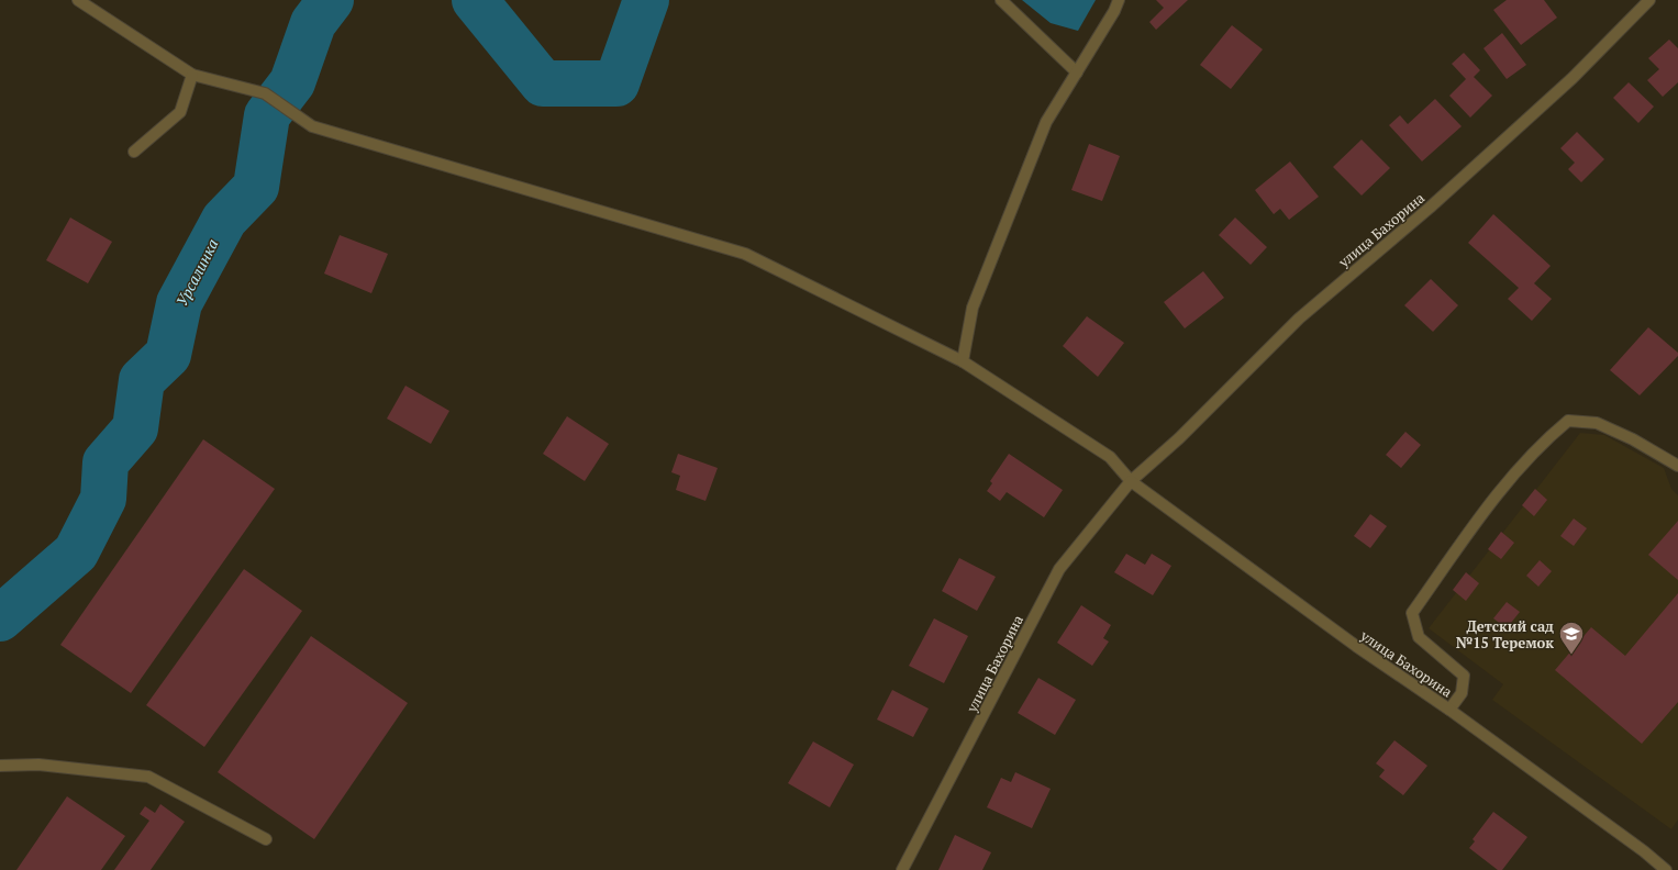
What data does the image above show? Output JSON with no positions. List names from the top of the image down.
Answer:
{
  "streets": {
    "street": ["улица Бахорина"]
  },
  "water": ["Урсалинка"],
  "places": {
    "school or university": ["Детский сад №15 Теремок"]
  }
}
